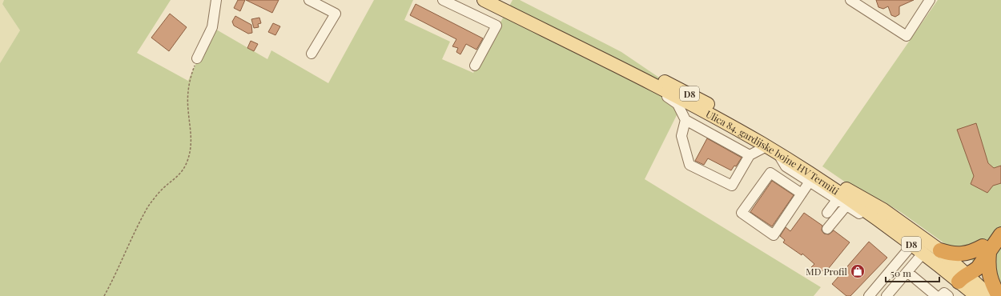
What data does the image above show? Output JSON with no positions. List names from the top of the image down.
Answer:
{
  "streets": {
    "main road": ["D8", "Ulica 84. gardijske bojne HV Termiti"]
  },
  "places": {
    "shop": ["MD Profil"]
  },
  "scale_bar": "50 m"
}
